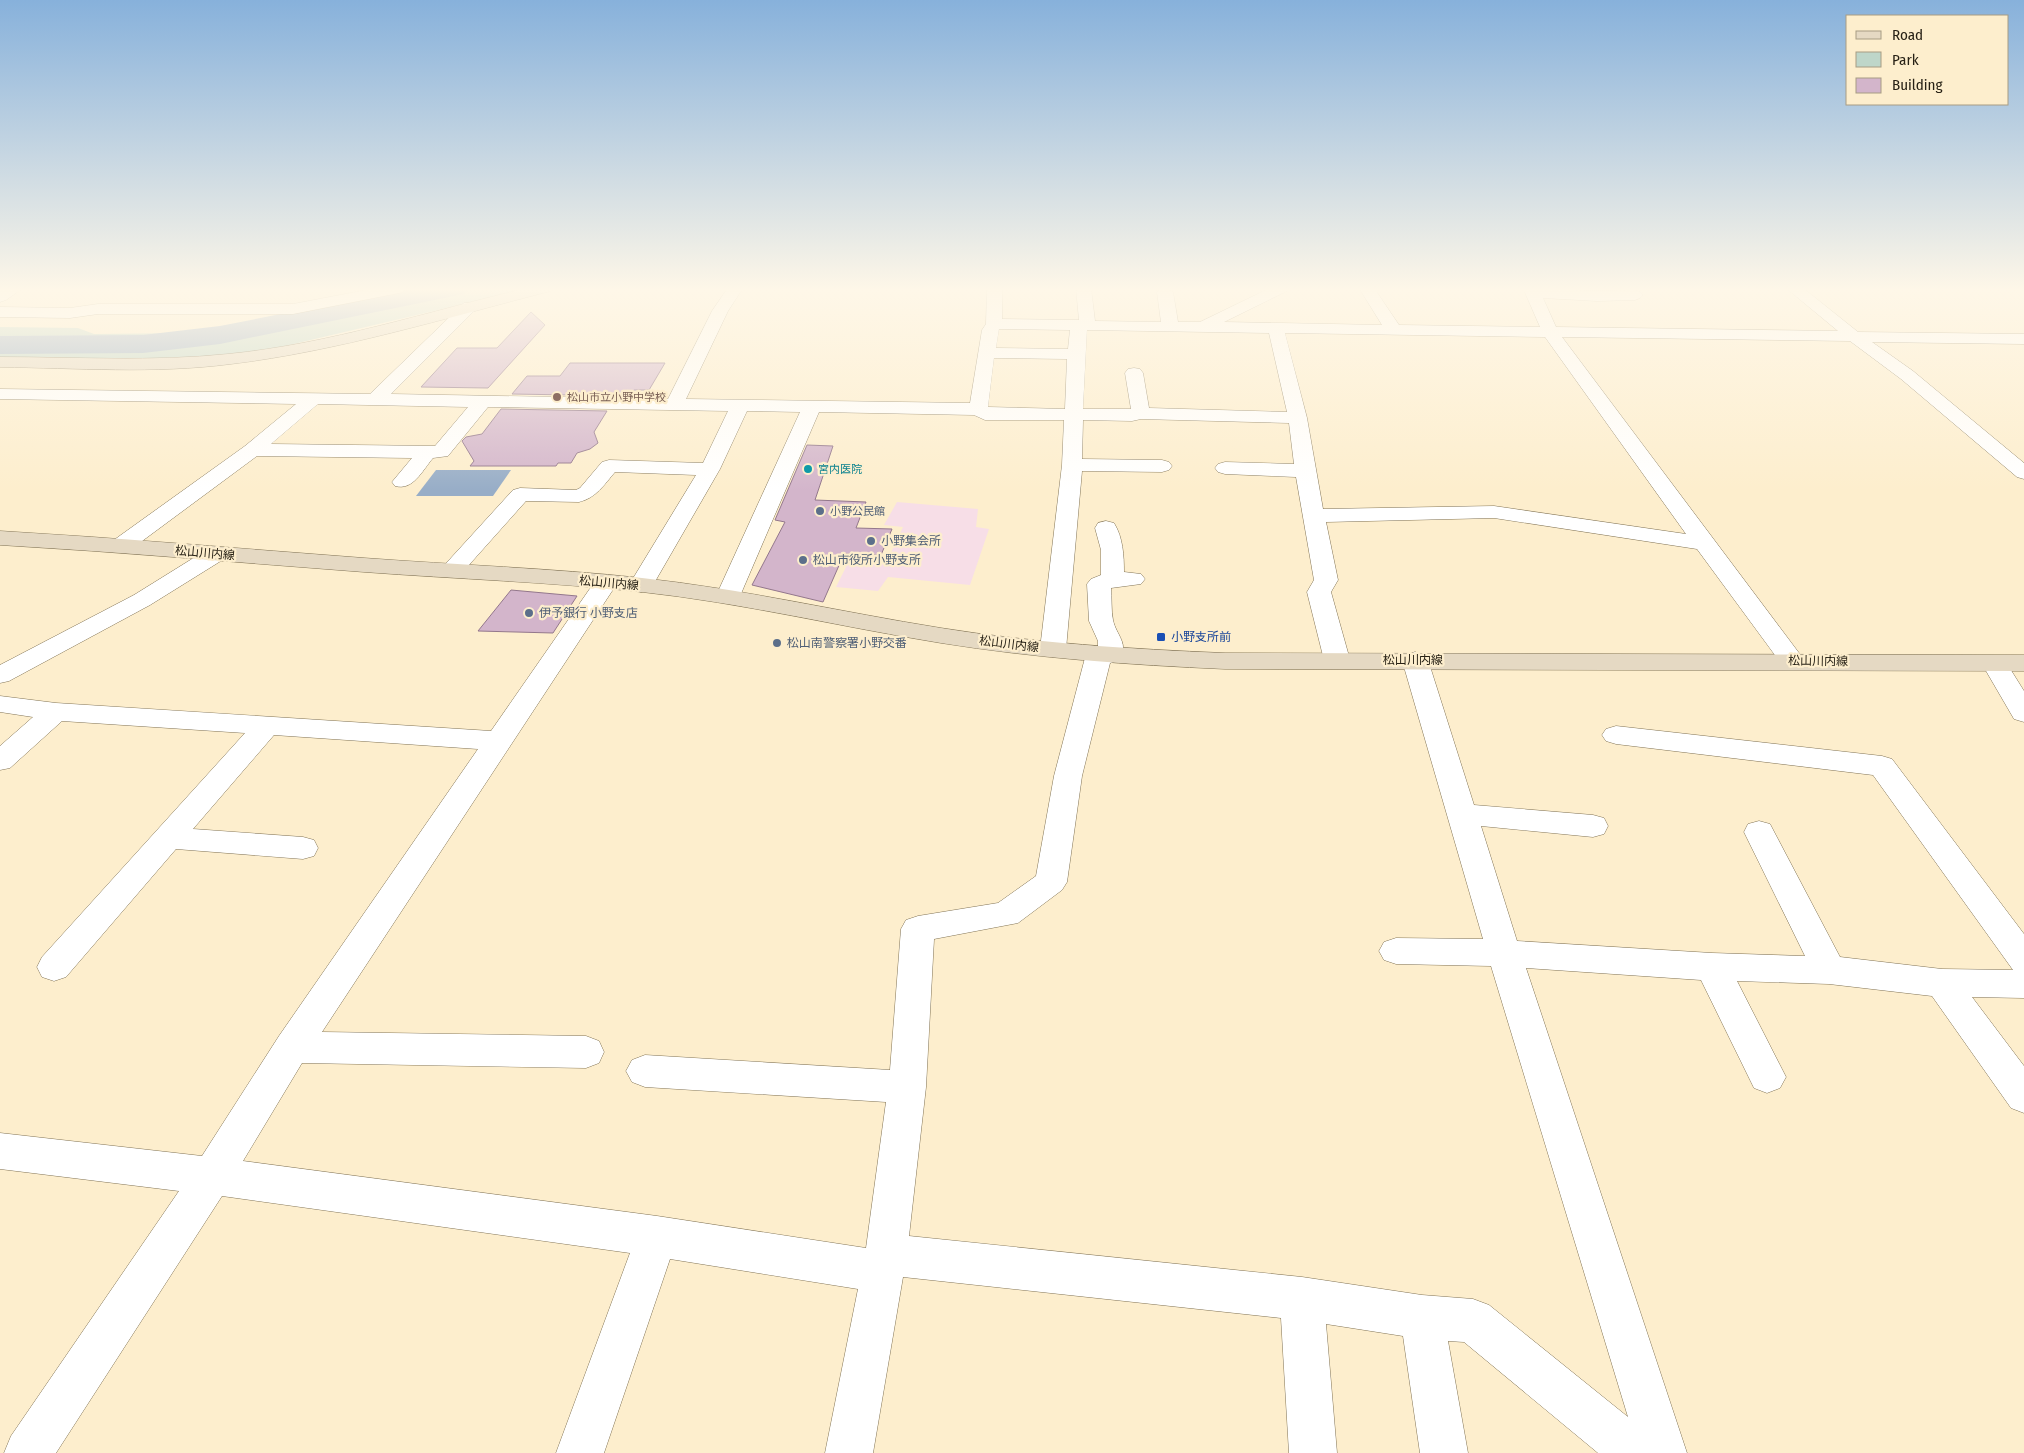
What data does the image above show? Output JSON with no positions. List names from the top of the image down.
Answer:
{
  "streets": {
    "main road": ["松山川内線"]
  },
  "places": {
    "other": [
      "松山市立小野中学校",
      "宮内医院",
      "小野公民館",
      "小野集会所",
      "松山市役所小野支所",
      "伊予銀行 小野支店",
      "松山南警察署小野交番"
    ],
    "transit": ["小野支所前"]
  },
  "legend": ["Road", "Park", "Building"]
}
